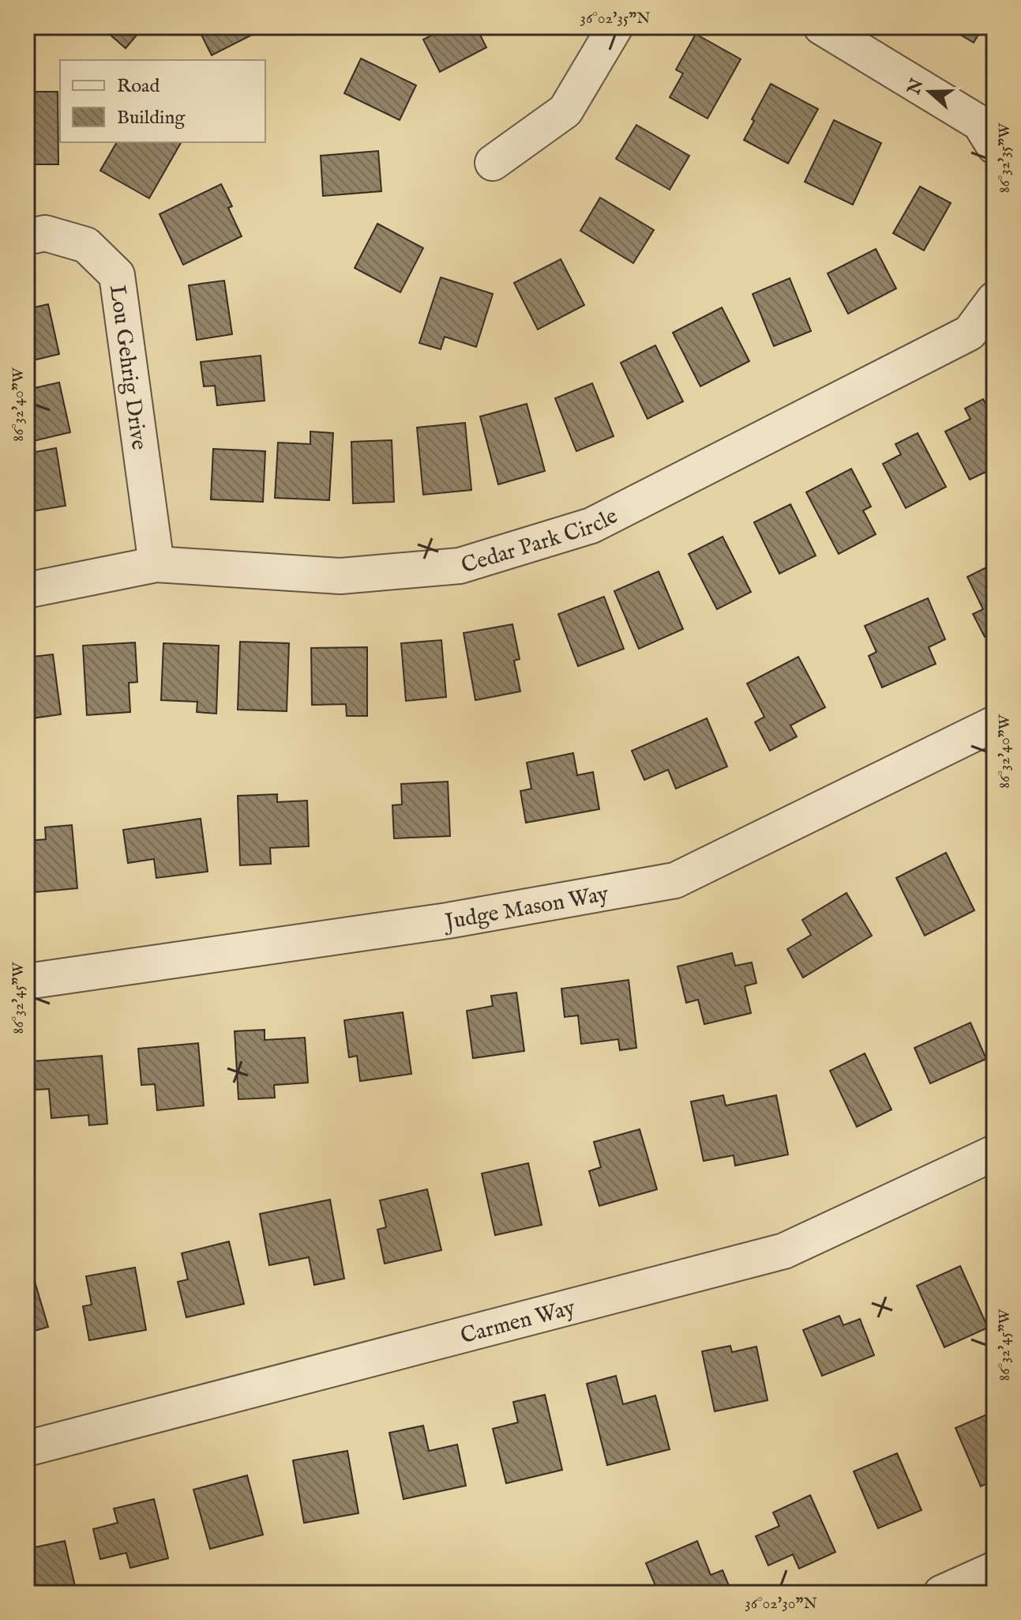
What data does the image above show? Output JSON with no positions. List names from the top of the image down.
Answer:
{
  "streets": {
    "street": [
      "Lou Gehrig Drive",
      "Cedar Park Circle",
      "Judge Mason Way",
      "Carmen Way"
    ]
  },
  "crossings": [
    ["Lou Gehrig Drive", "Cedar Park Circle"]
  ],
  "legend": ["Road", "Building"],
  "north": "left",
  "coordinates": [
    "36°02'35\"N",
    "86°32'35\"W",
    "86°32'40\"W",
    "86°32'45\"W",
    "36°02'30\"N"
  ]
}
